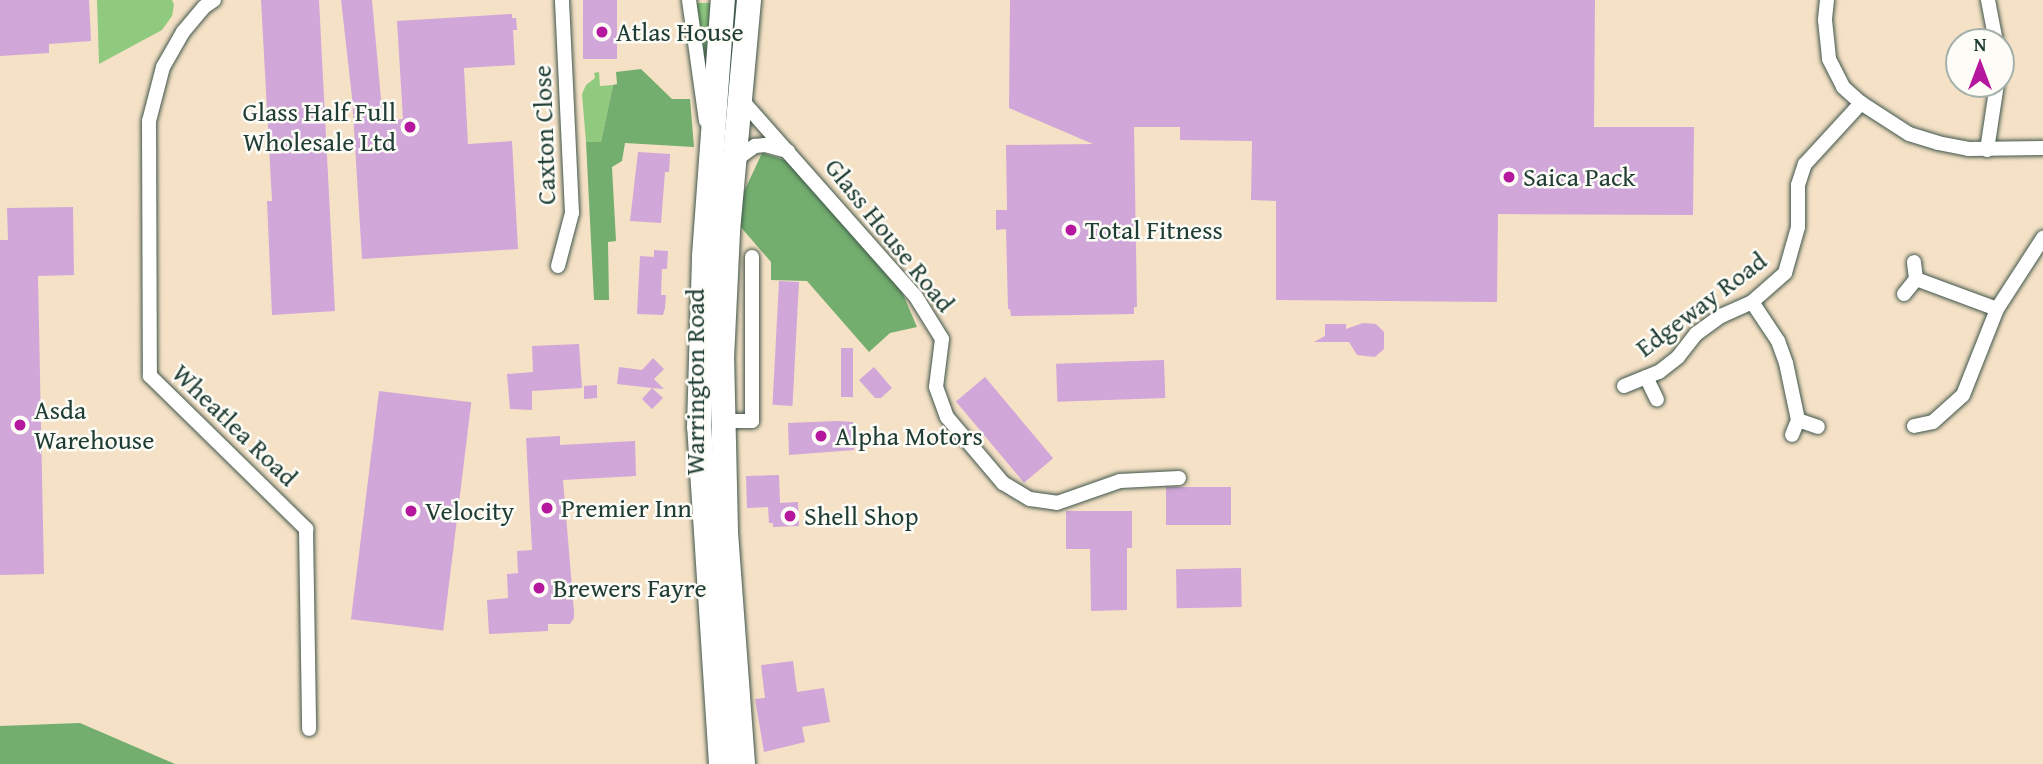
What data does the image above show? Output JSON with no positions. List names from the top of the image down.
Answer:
{
  "streets": {
    "highway": ["Warrington Road"],
    "street": [
      "Caxton Close",
      "Glass House Road",
      "Edgeway Road",
      "Wheatlea Road"
    ]
  },
  "crossings": [
    ["Glass House Road", "Warrington Road"]
  ],
  "places": [
    "Atlas House",
    "Glass Half Full Wholesale Ltd",
    "Saica Pack",
    "Total Fitness",
    "Asda Warehouse",
    "Alpha Motors",
    "Premier Inn",
    "Velocity",
    "Shell Shop",
    "Brewers Fayre"
  ],
  "north": "top"
}
